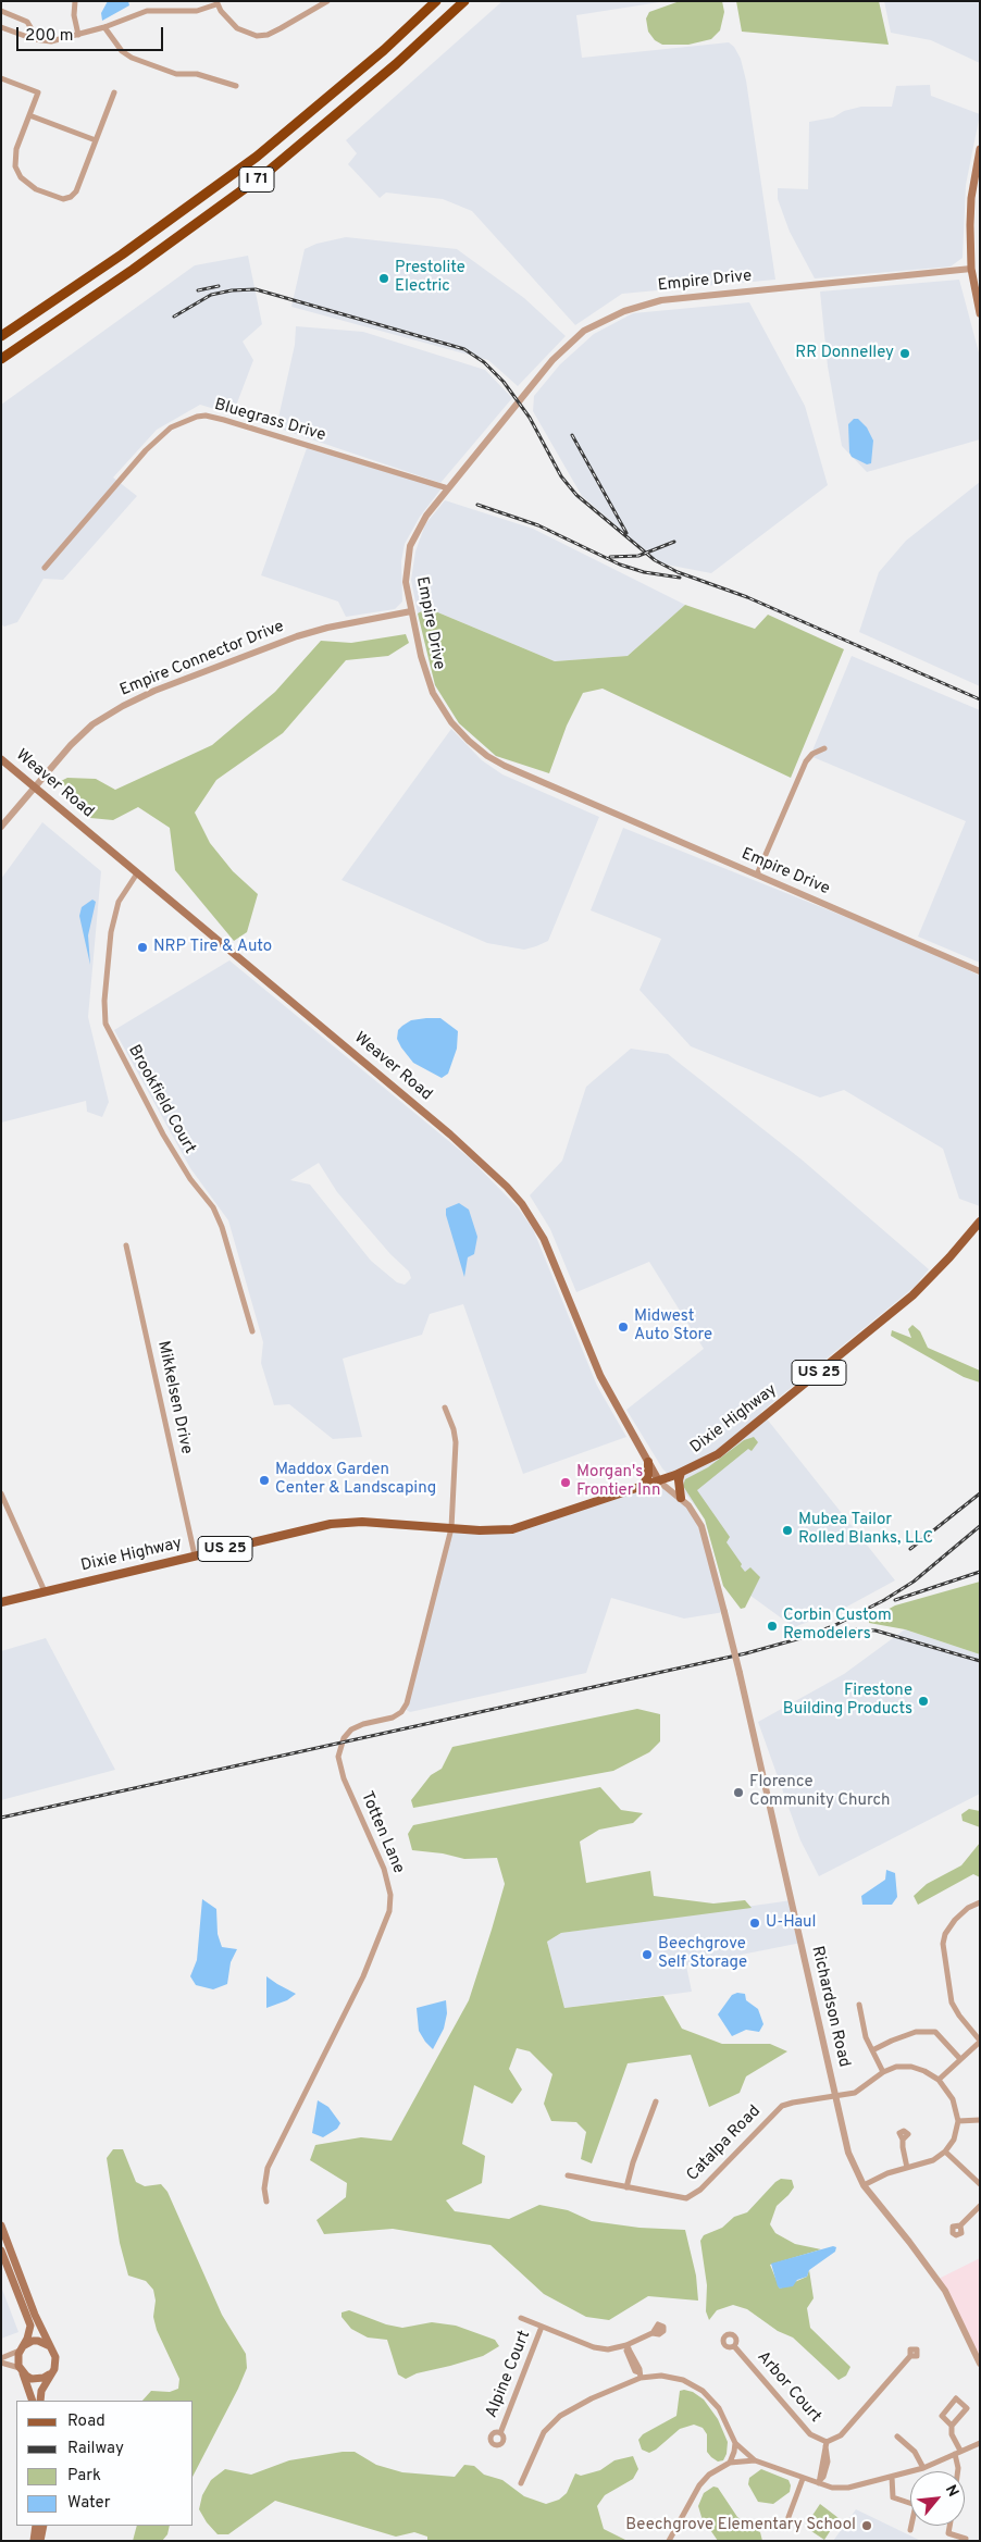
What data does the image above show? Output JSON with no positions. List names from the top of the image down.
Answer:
{
  "streets": {
    "highway": ["I 71"],
    "main road": ["Weaver Road", "US 25", "Dixie Highway"],
    "street": [
      "Empire Drive",
      "Bluegrass Drive",
      "Empire Connector Drive",
      "Brookfield Court",
      "Mikkelsen Drive",
      "Totten Lane",
      "Richardson Road",
      "Catalpa Road",
      "Alpine Court",
      "Arbor Court"
    ]
  },
  "crossings": [
    ["Empire Drive", "Bluegrass Drive"],
    ["Empire Drive", "Empire Connector Drive"],
    ["Empire Connector Drive", "Weaver Road"],
    ["Weaver Road", "Brookfield Court"],
    ["Weaver Road", "Dixie Highway"],
    ["Weaver Road", "Richardson Road"],
    ["Mikkelsen Drive", "Dixie Highway"],
    ["Dixie Highway", "Totten Lane"],
    ["Dixie Highway", "Richardson Road"],
    ["Richardson Road", "Catalpa Road"]
  ],
  "places": [
    "Prestolite Electric",
    "RR Donnelley",
    "NRP Tire & Auto",
    "Midwest Auto Store",
    "Maddox Garden Center & Landscaping",
    "Morgan's Frontier Inn",
    "Mubea Tailor Rolled Blanks, LLC",
    "Corbin Custom Remodelers",
    "Firestone Building Products",
    "Florence Community Church",
    "U-Haul",
    "Beechgrove Self Storage",
    "Beechgrove Elementary School"
  ],
  "legend": [
    "Road",
    "Railway",
    "Park",
    "Water"
  ],
  "scale_bar": "200 m",
  "north": "top right"
}
